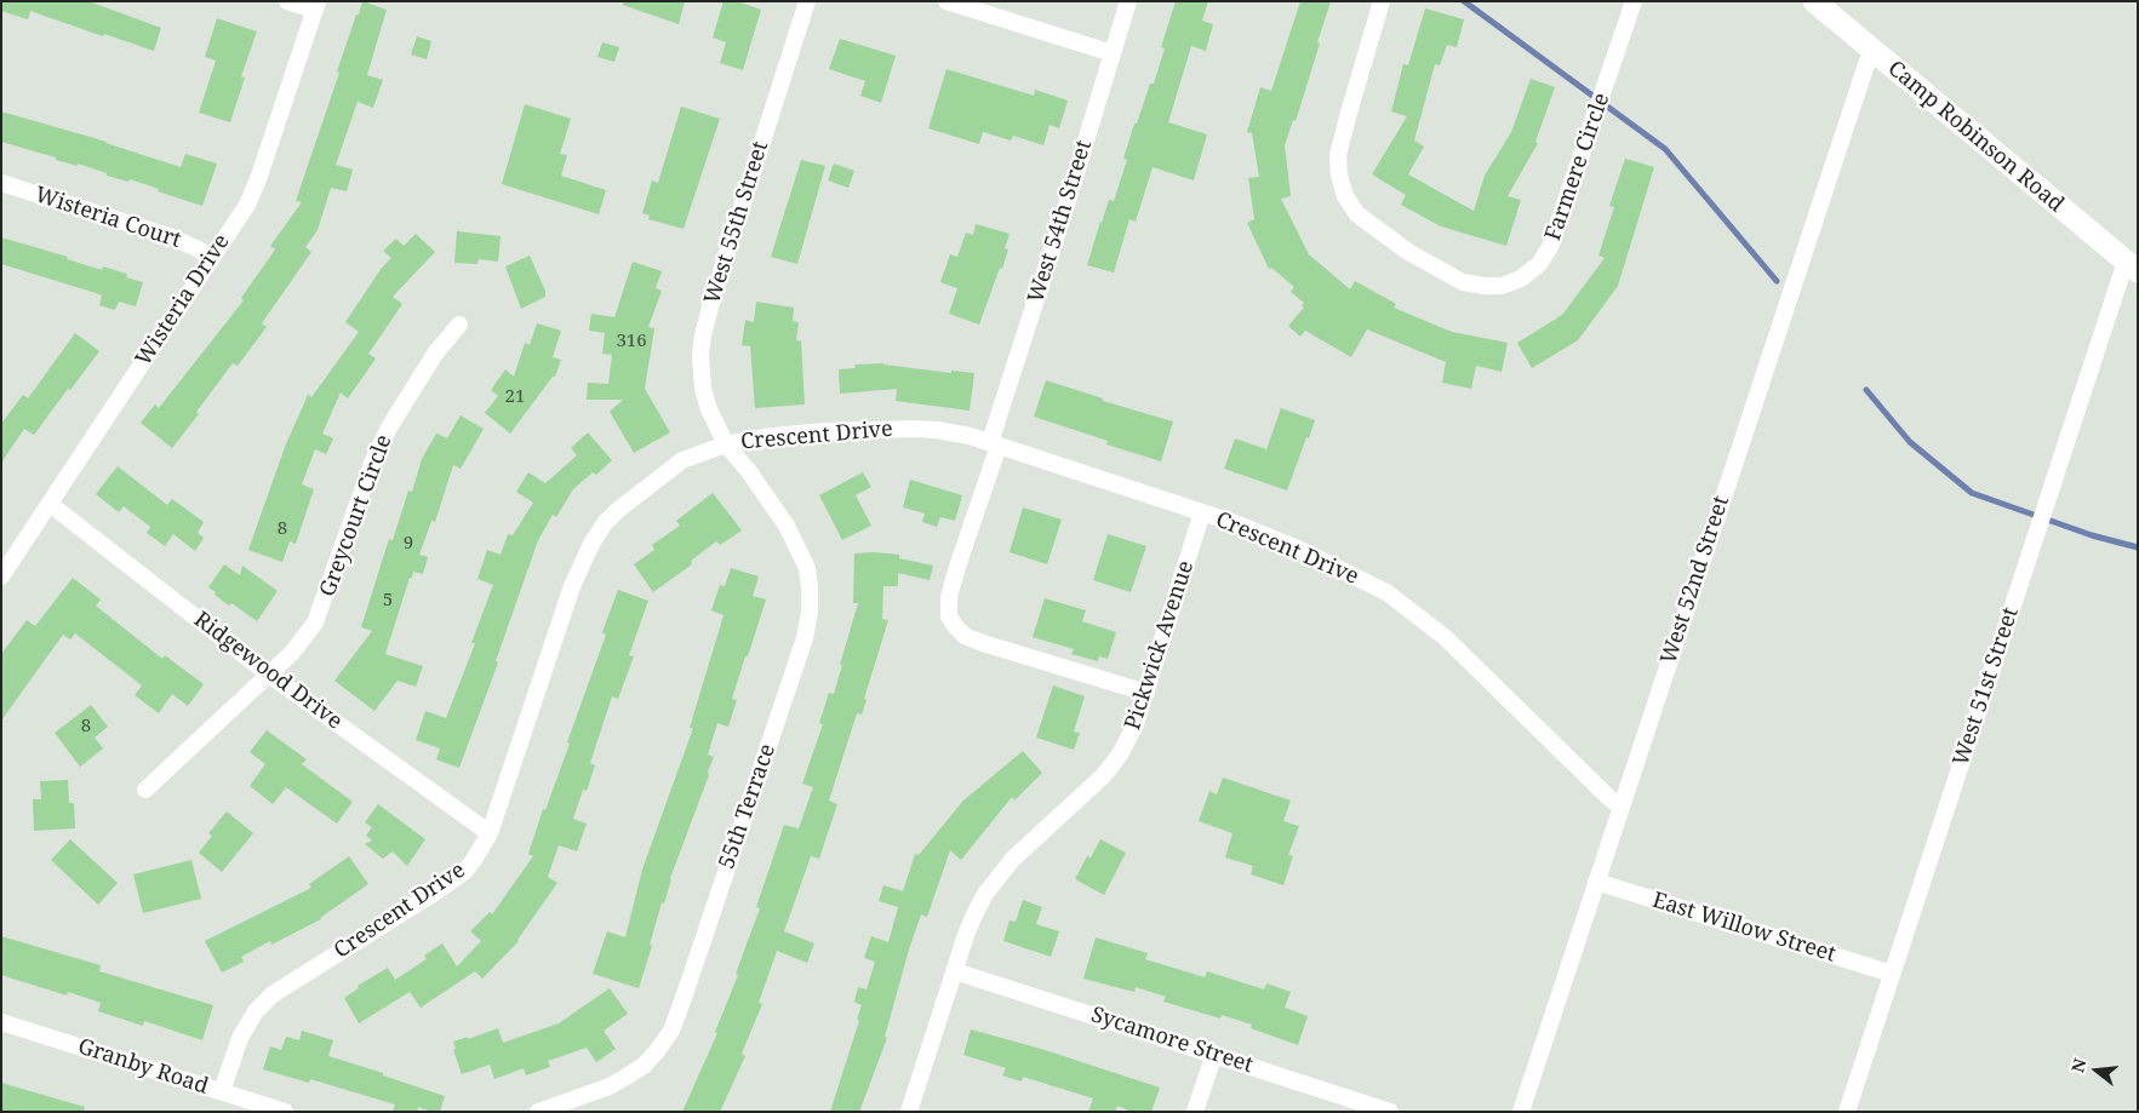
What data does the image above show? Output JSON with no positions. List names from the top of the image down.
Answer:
{
  "streets": {
    "main road": ["Camp Robinson Road"],
    "street": [
      "Farmere Circle",
      "Wisteria Court",
      "West 54th Street",
      "West 55th Street",
      "Wisteria Drive",
      "Crescent Drive",
      "Greycourt Circle",
      "West 52nd Street",
      "Pickwick Avenue",
      "Ridgewood Drive",
      "West 51st Street",
      "55th Terrace",
      "East Willow Street",
      "Sycamore Street",
      "Granby Road"
    ]
  },
  "crossings": [
    ["Camp Robinson Road", "West 52nd Street"],
    ["Camp Robinson Road", "West 51st Street"],
    ["Wisteria Court", "Wisteria Drive"],
    ["West 54th Street", "Crescent Drive"],
    ["West 54th Street", "Pickwick Avenue"],
    ["West 55th Street", "Crescent Drive"],
    ["West 55th Street", "55th Terrace"],
    ["Wisteria Drive", "Ridgewood Drive"],
    ["Crescent Drive", "West 52nd Street"],
    ["Crescent Drive", "Pickwick Avenue"],
    ["Crescent Drive", "Ridgewood Drive"],
    ["Crescent Drive", "55th Terrace"],
    ["Crescent Drive", "Granby Road"],
    ["Greycourt Circle", "Ridgewood Drive"],
    ["West 52nd Street", "East Willow Street"],
    ["Pickwick Avenue", "Sycamore Street"],
    ["West 51st Street", "East Willow Street"]
  ],
  "house_numbers": [
    "316",
    "21",
    "8",
    "9",
    "5",
    "8"
  ],
  "north": "left"
}
